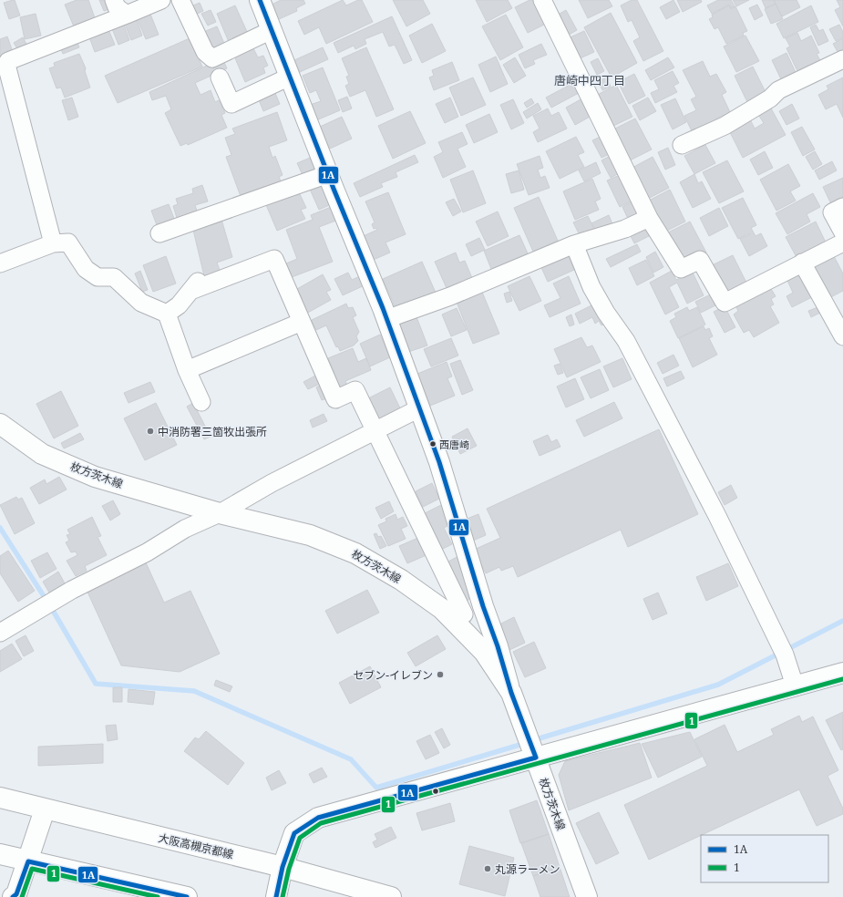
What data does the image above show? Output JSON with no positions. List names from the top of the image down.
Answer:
{
  "streets": {
    "main road": ["枚方茨木線", "大阪高槻京都線"]
  },
  "districts": ["唐崎中四丁目"],
  "places": [
    "中消防署三箇牧出張所",
    "西唐崎",
    "セブン-イレブン",
    "丸源ラーメン"
  ],
  "lines": ["transit line 1A", "transit line 1"],
  "legend": ["1A", "1"]
}
